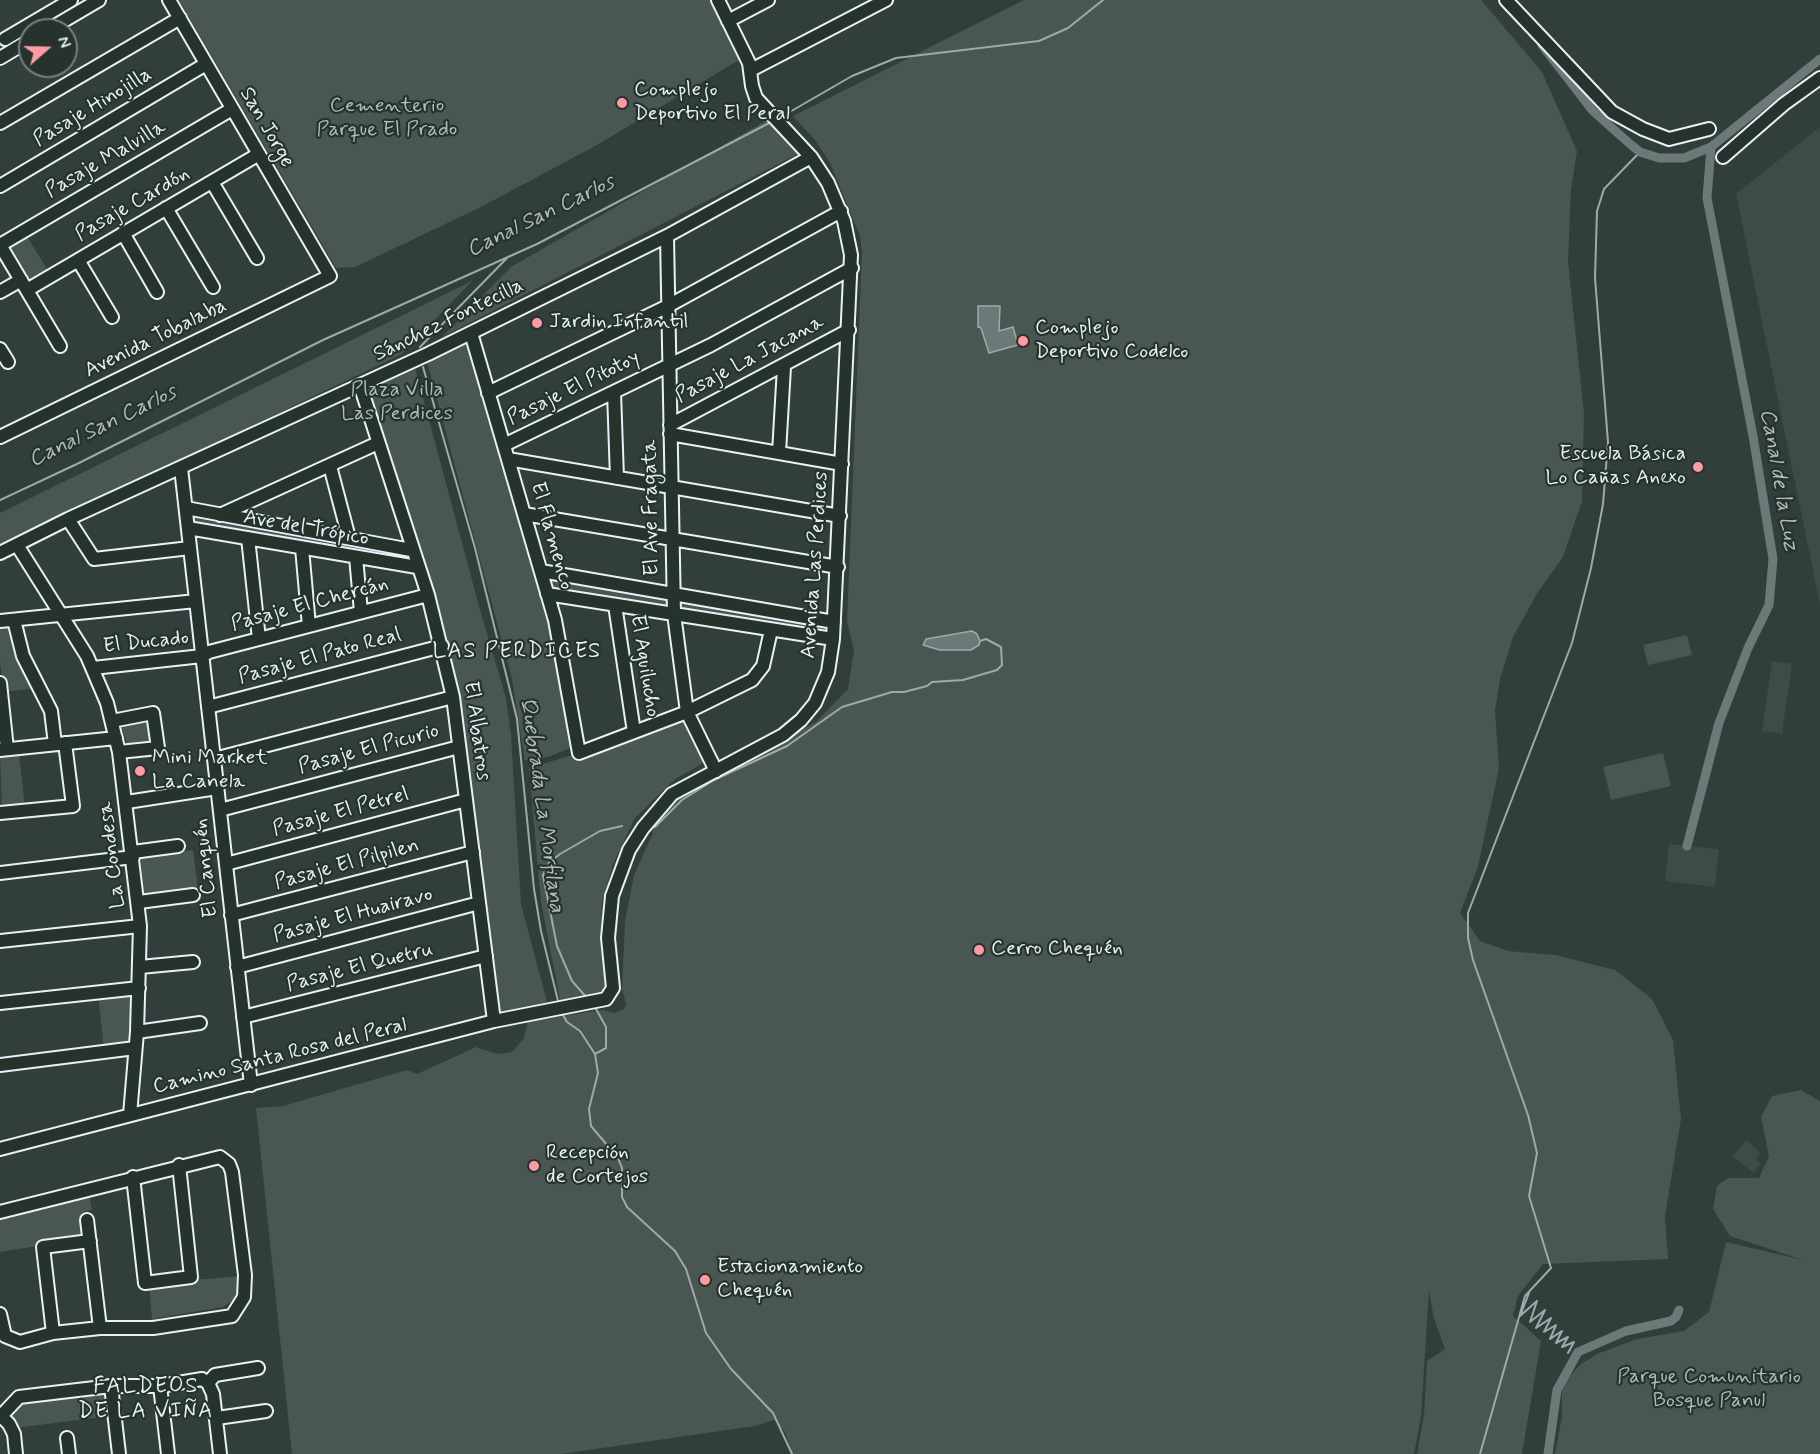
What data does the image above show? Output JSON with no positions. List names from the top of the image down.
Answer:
{
  "streets": {
    "street": [
      "Pasaje Hinojilla",
      "San Jorge",
      "Pasaje Malvilla",
      "Pasaje Cardón",
      "Sánchez Fontecilla",
      "Avenida Tobalaba",
      "Pasaje La Jacana",
      "Pasaje El Pitotoy",
      "El Ave Fragata",
      "Ave del Trópico",
      "El Flamenco",
      "Avenida Las Perdices",
      "Pasaje El Chercán",
      "El Ducado",
      "Pasaje El Pato Real",
      "El Aguilucho",
      "El Albatros",
      "Pasaje El Picurio",
      "Pasaje El Petrel",
      "La Condesa",
      "Pasaje El Pilpilen",
      "El Canquén",
      "Pasaje El Huairavo",
      "Pasaje El Quetru",
      "Camino Santa Rosa del Peral"
    ]
  },
  "crossings": [
    ["Pasaje Hinojilla", "San Jorge"],
    ["San Jorge", "Pasaje Malvilla"],
    ["San Jorge", "Pasaje Cardón"],
    ["San Jorge", "Avenida Tobalaba"],
    ["Sánchez Fontecilla", "El Ave Fragata"],
    ["Sánchez Fontecilla", "El Flamenco"],
    ["Sánchez Fontecilla", "Avenida Las Perdices"],
    ["Sánchez Fontecilla", "El Albatros"],
    ["Sánchez Fontecilla", "La Condesa"],
    ["Sánchez Fontecilla", "El Canquén"],
    ["Pasaje La Jacana", "El Ave Fragata"],
    ["Pasaje La Jacana", "Avenida Las Perdices"],
    ["Pasaje El Pitotoy", "El Ave Fragata"],
    ["Pasaje El Pitotoy", "El Flamenco"],
    ["Pasaje El Pitotoy", "Avenida Las Perdices"],
    ["El Ave Fragata", "Avenida Las Perdices"],
    ["Ave del Trópico", "El Albatros"],
    ["Ave del Trópico", "El Canquén"],
    ["El Flamenco", "El Aguilucho"],
    ["Avenida Las Perdices", "Camino Santa Rosa del Peral"],
    ["Pasaje El Chercán", "El Ducado"],
    ["Pasaje El Chercán", "El Albatros"],
    ["Pasaje El Chercán", "El Canquén"],
    ["El Ducado", "La Condesa"],
    ["El Ducado", "El Canquén"],
    ["Pasaje El Pato Real", "El Albatros"],
    ["Pasaje El Pato Real", "El Canquén"],
    ["El Albatros", "Pasaje El Picurio"],
    ["El Albatros", "Pasaje El Petrel"],
    ["El Albatros", "Pasaje El Pilpilen"],
    ["El Albatros", "Pasaje El Huairavo"],
    ["El Albatros", "Pasaje El Quetru"],
    ["El Albatros", "Camino Santa Rosa del Peral"],
    ["Pasaje El Picurio", "El Canquén"],
    ["Pasaje El Petrel", "El Canquén"],
    ["La Condesa", "Camino Santa Rosa del Peral"],
    ["Pasaje El Pilpilen", "El Canquén"],
    ["El Canquén", "Pasaje El Huairavo"],
    ["El Canquén", "Pasaje El Quetru"],
    ["El Canquén", "Camino Santa Rosa del Peral"]
  ],
  "districts": ["LAS PERDICES", "FALDEOS DE LA VIÑA"],
  "water": ["Canal San Carlos", "Canal de la Luz", "Quebrada La Morfilana"],
  "parks": ["Cementerio Parque El Prado", "Plaza Villa Las Perdices", "Parque Comunitario Bosque Panul"],
  "places": [
    "Complejo Deportivo El Peral",
    "Jardin Infantil",
    "Complejo Deportivo Codelco",
    "Escuela Básica Lo Cañas Anexo",
    "Mini Market La Canela",
    "Cerro Chequén",
    "Recepción de Cortejos",
    "Estacionamiento Chequén"
  ],
  "north": "right"
}
